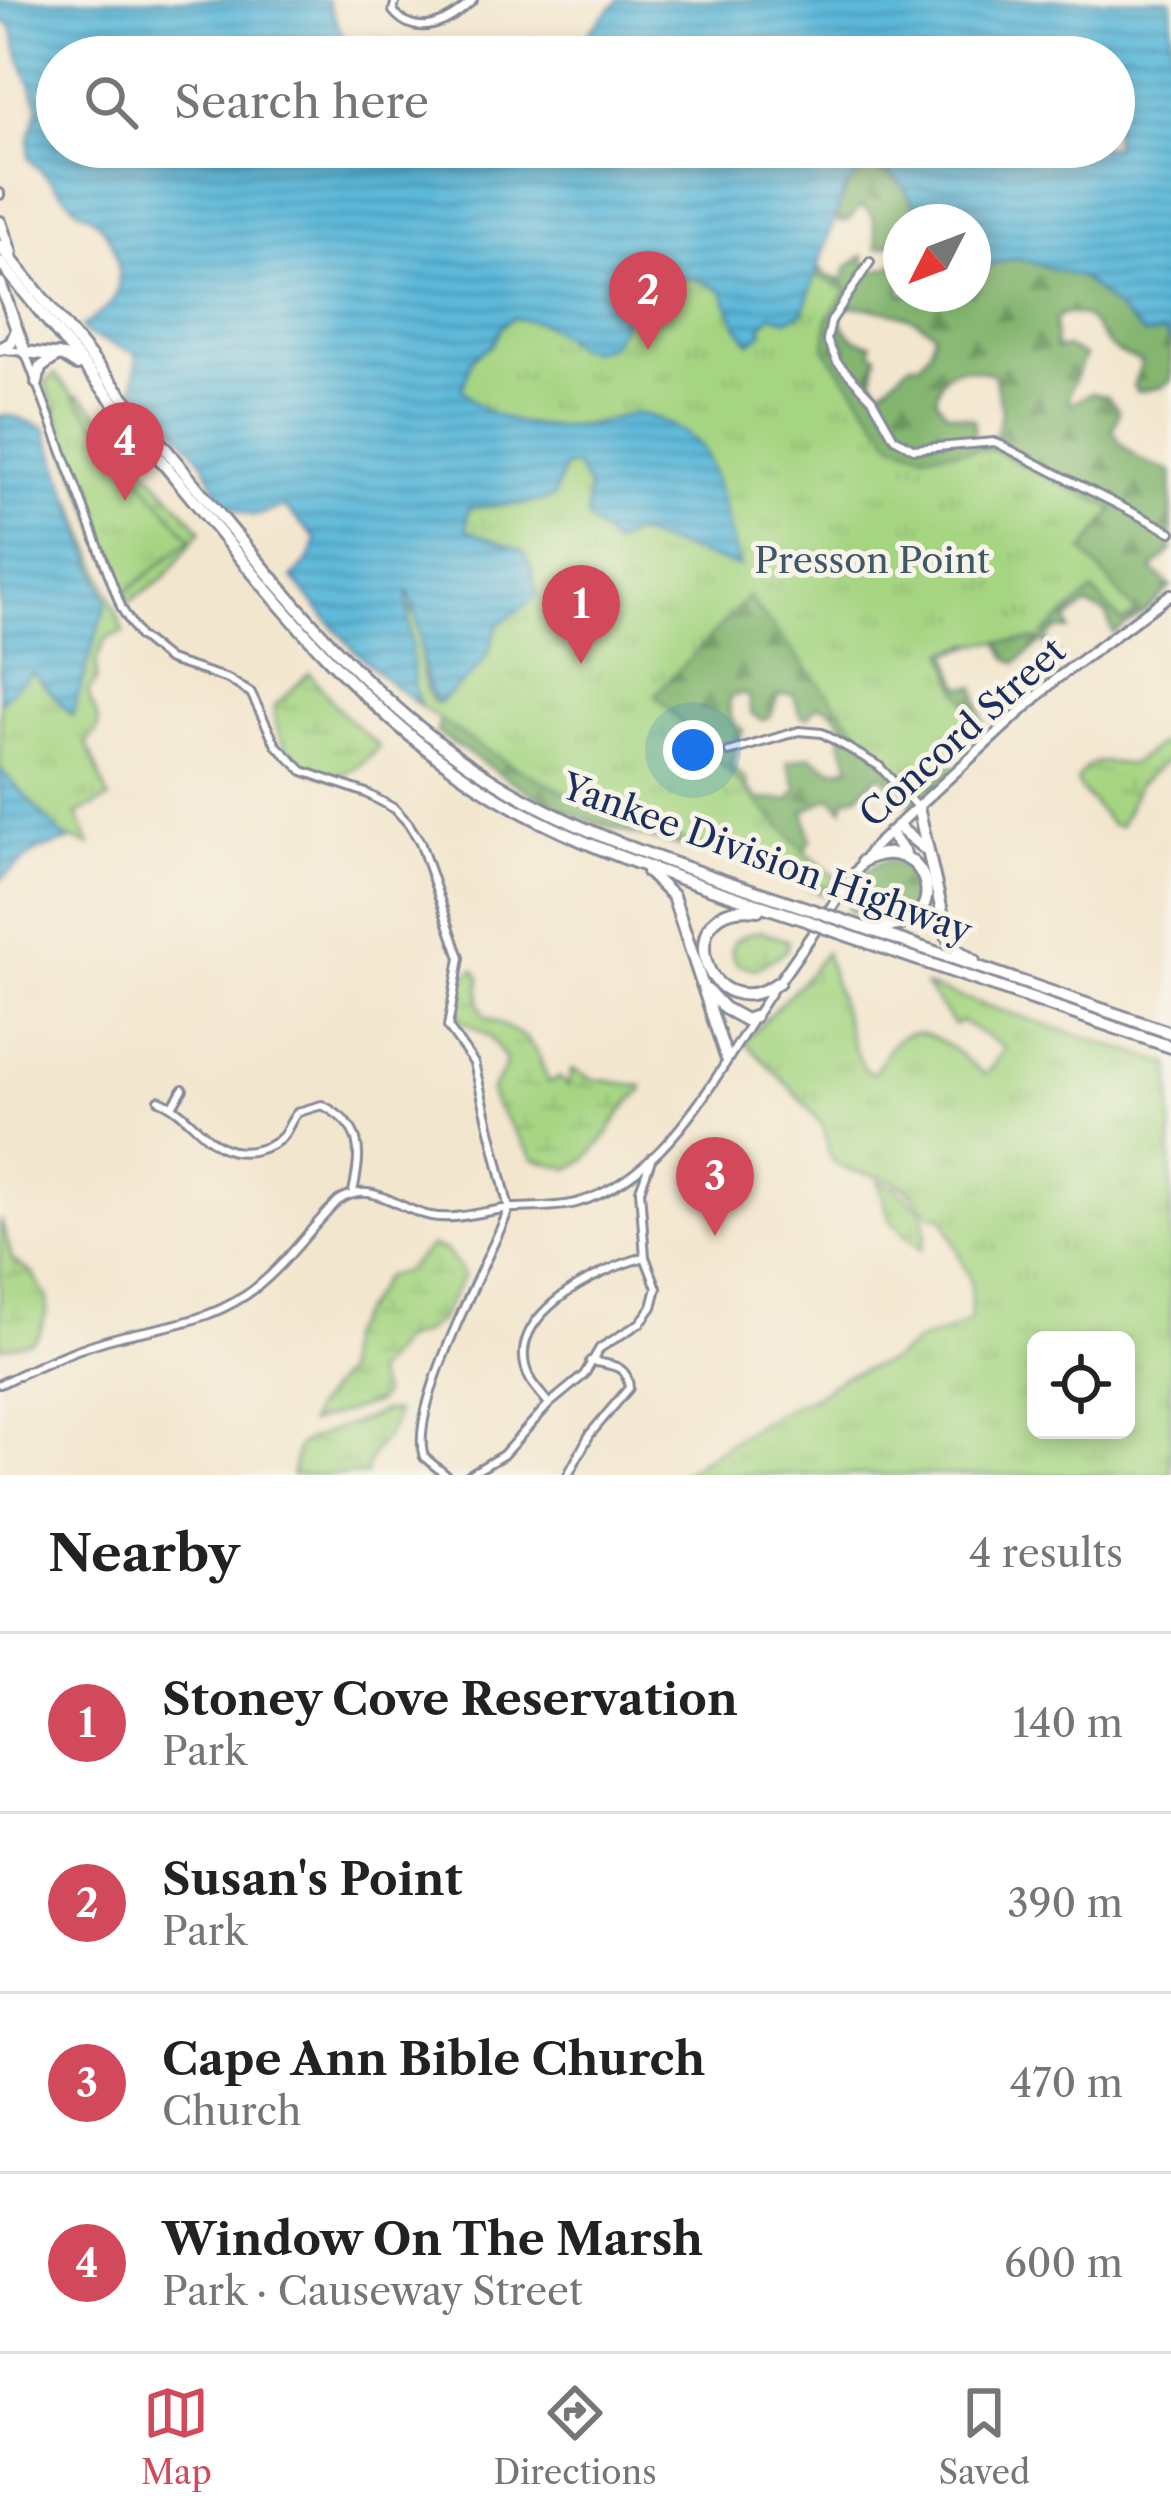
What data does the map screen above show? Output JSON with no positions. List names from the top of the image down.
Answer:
{
  "streets": {
    "highway": ["Yankee Division Highway"],
    "main road": ["Concord Street"]
  },
  "parks": ["Presson Point"],
  "north": "bottom left",
  "page": {
    "search": "Search here",
    "pins": [
      "2",
      "4",
      "1",
      "3"
    ],
    "heading": ["Nearby", "4 results"],
    "list": [
      {
        "mark": "1",
        "name": "Stoney Cove Reservation",
        "note": "Park",
        "value": "140 m"
      },
      {
        "mark": "2",
        "name": "Susan's Point",
        "note": "Park",
        "value": "390 m"
      },
      {
        "mark": "3",
        "name": "Cape Ann Bible Church",
        "note": "Church",
        "value": "470 m"
      },
      {
        "mark": "4",
        "name": "Window On The Marsh",
        "note": "Park · Causeway Street",
        "value": "600 m"
      }
    ],
    "nav": ["Map", "Directions", "Saved"]
  }
}
